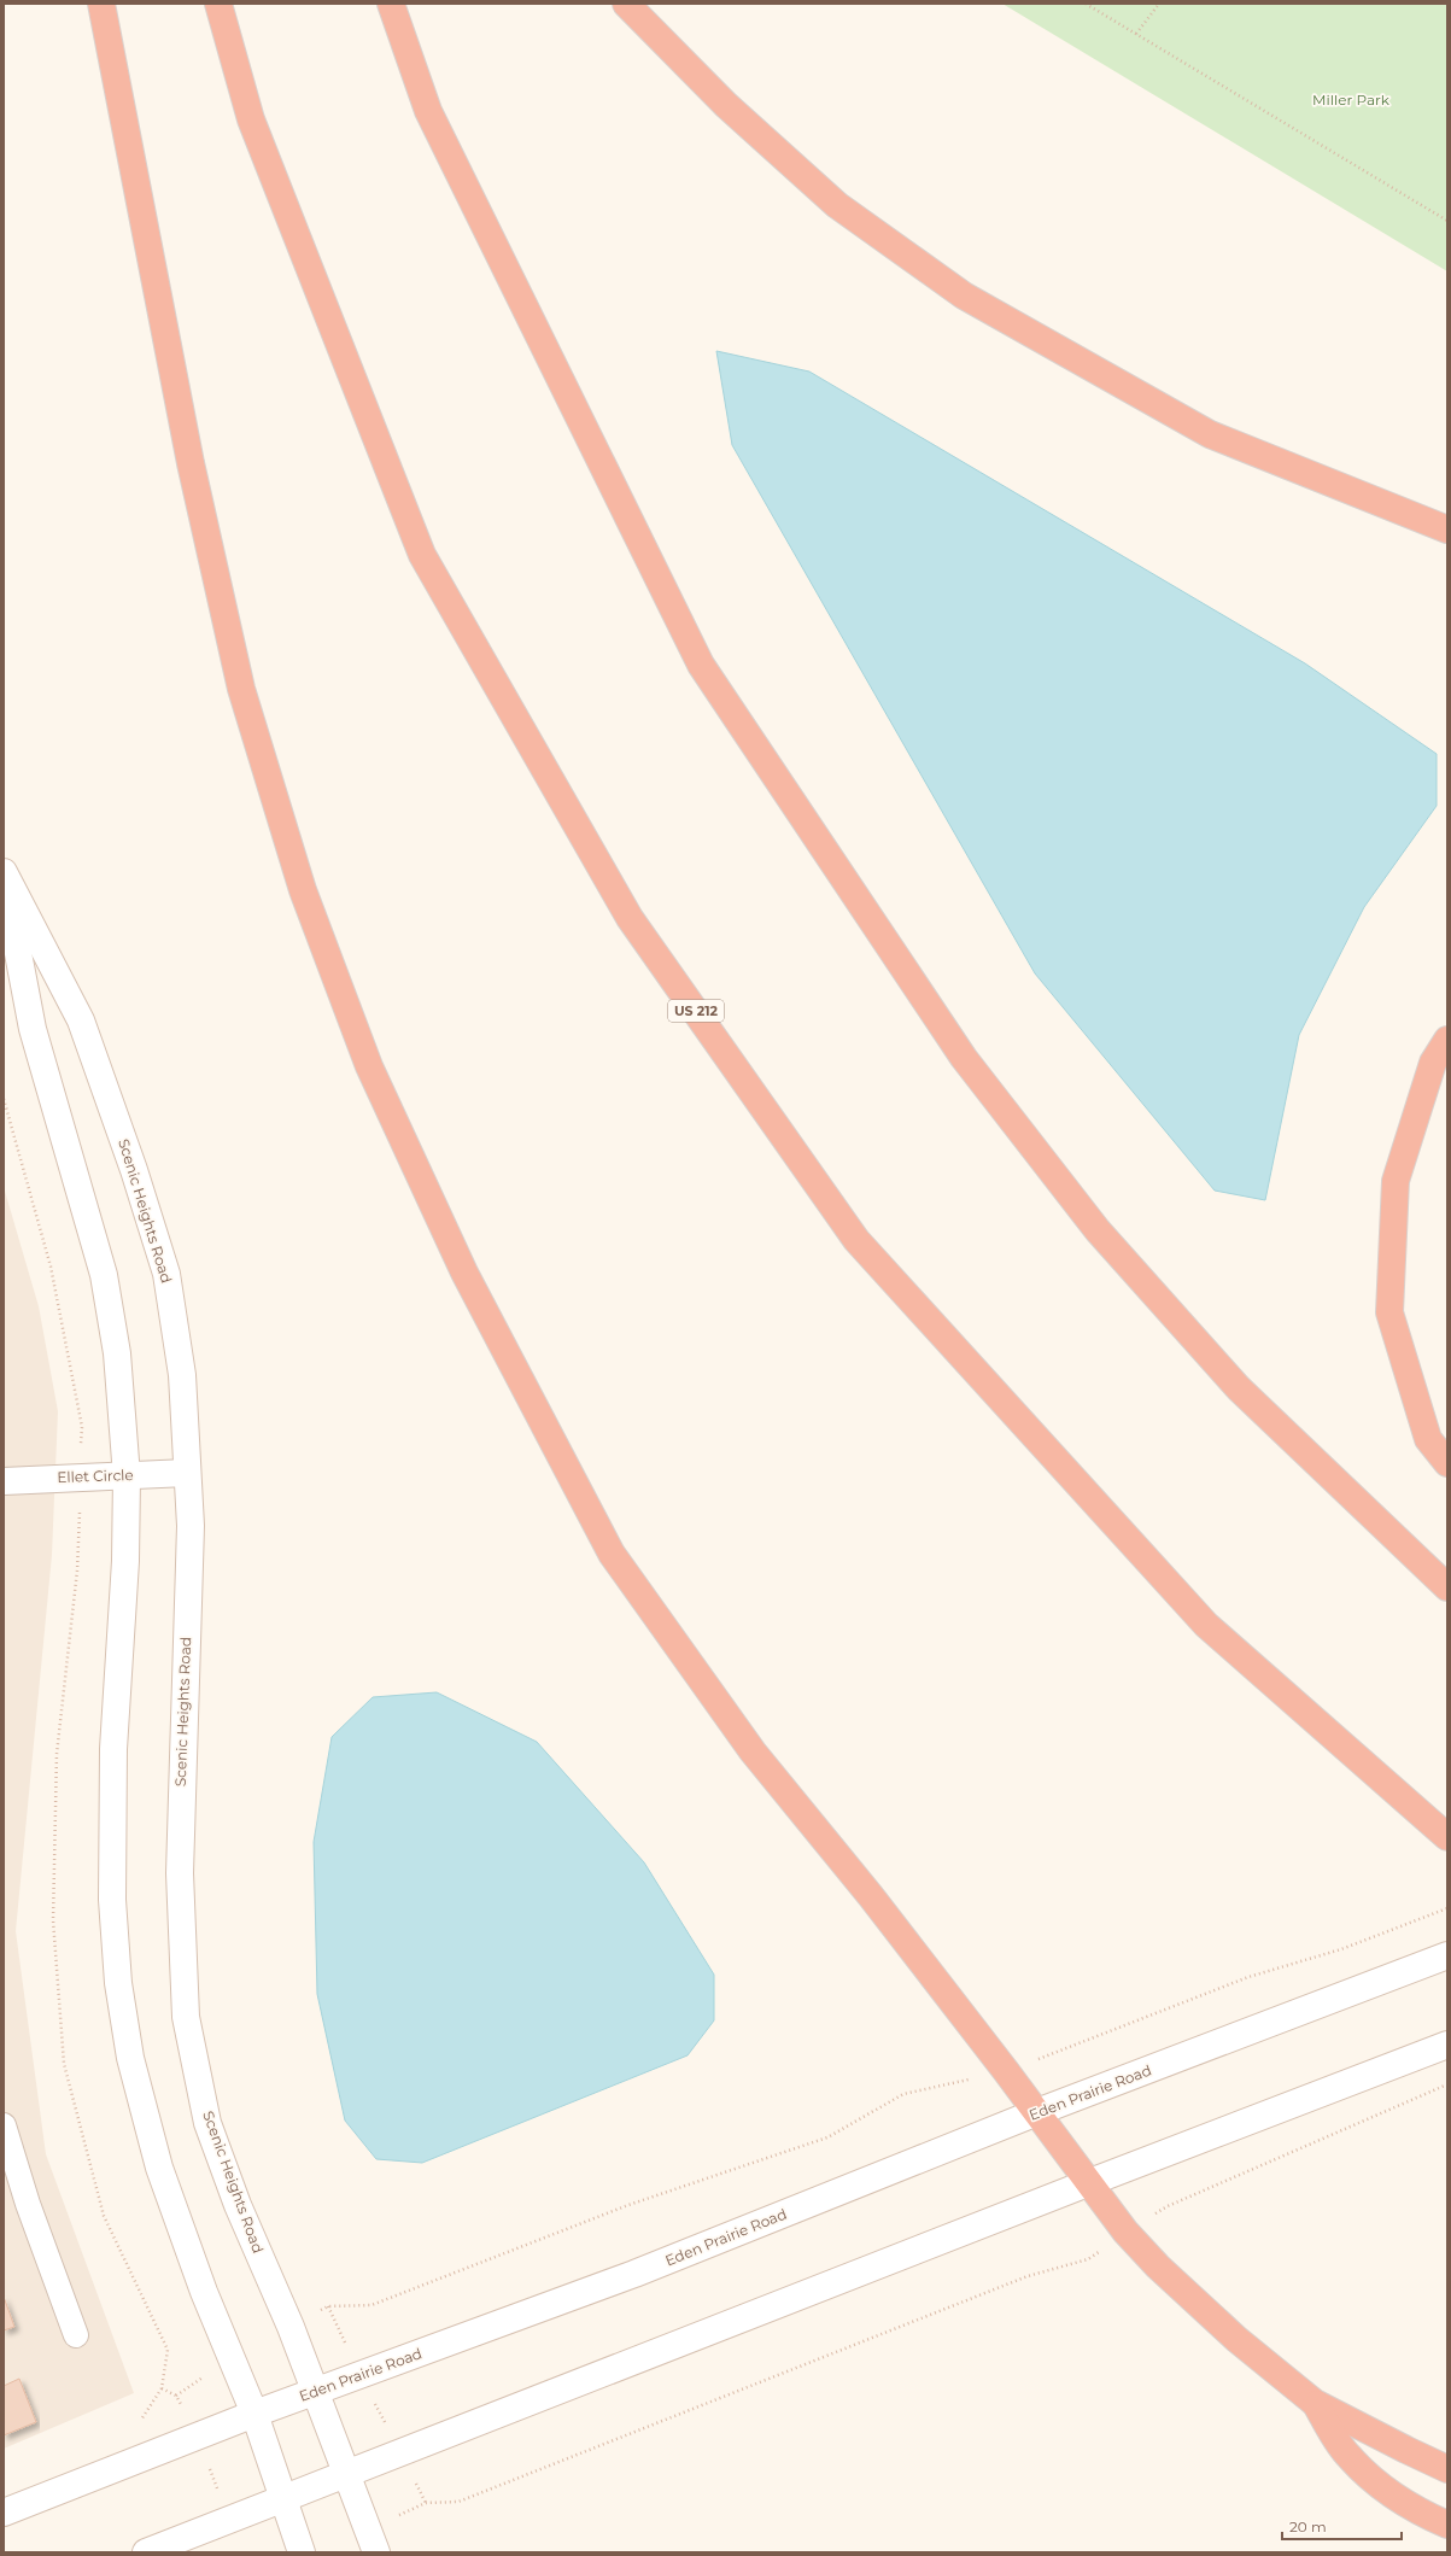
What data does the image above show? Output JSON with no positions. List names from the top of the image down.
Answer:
{
  "streets": {
    "highway": ["US 212"],
    "street": ["Scenic Heights Road", "Ellet Circle", "Eden Prairie Road"]
  },
  "crossings": [
    ["Scenic Heights Road", "Ellet Circle"],
    ["Scenic Heights Road", "Eden Prairie Road"]
  ],
  "parks": ["Miller Park"],
  "scale_bar": "20 m"
}
